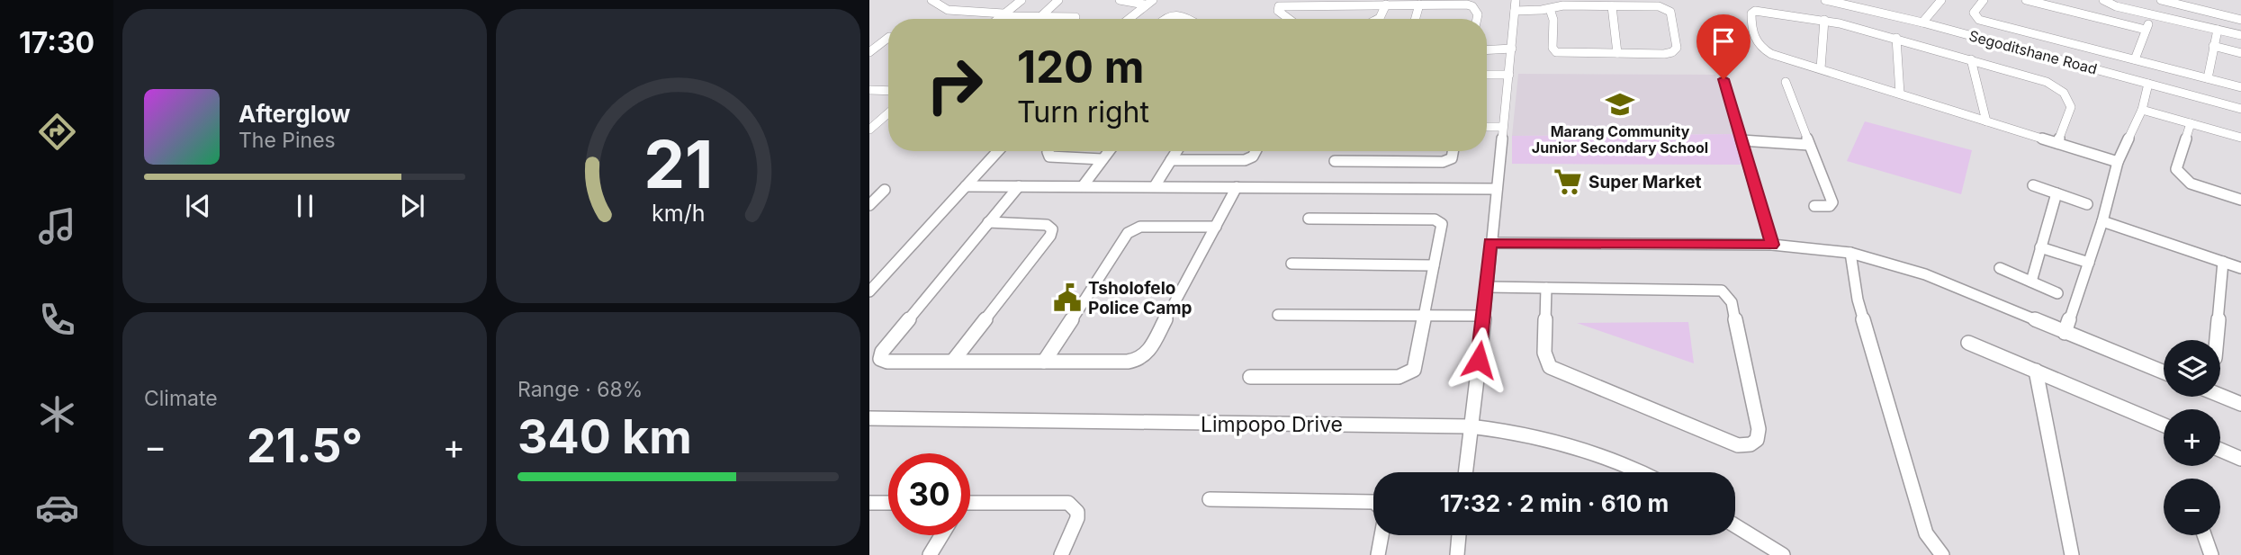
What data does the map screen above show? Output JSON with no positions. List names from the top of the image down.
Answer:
{
  "streets": {
    "street": ["Segoditshane Road", "Limpopo Drive"]
  },
  "places": {
    "school or university": ["Marang Community Junior Secondary School"],
    "supermarket": ["Super Market"],
    "public building": ["Tsholofelo Police Camp"]
  },
  "page": {
    "tabs": "17:30",
    "turn": ["120 m", "Turn right"],
    "song": ["Afterglow", "The Pines"],
    "tile": [
      "Climate",
      ["Range · 68%", "340 km"]
    ],
    "map_buttons": ["+", "−"],
    "heat": ["−", "21.5°", "+"],
    "limit": "30",
    "trip": "17:32 · 2 min · 610 m",
    "gauge": ["21", "km/h"]
  }
}
